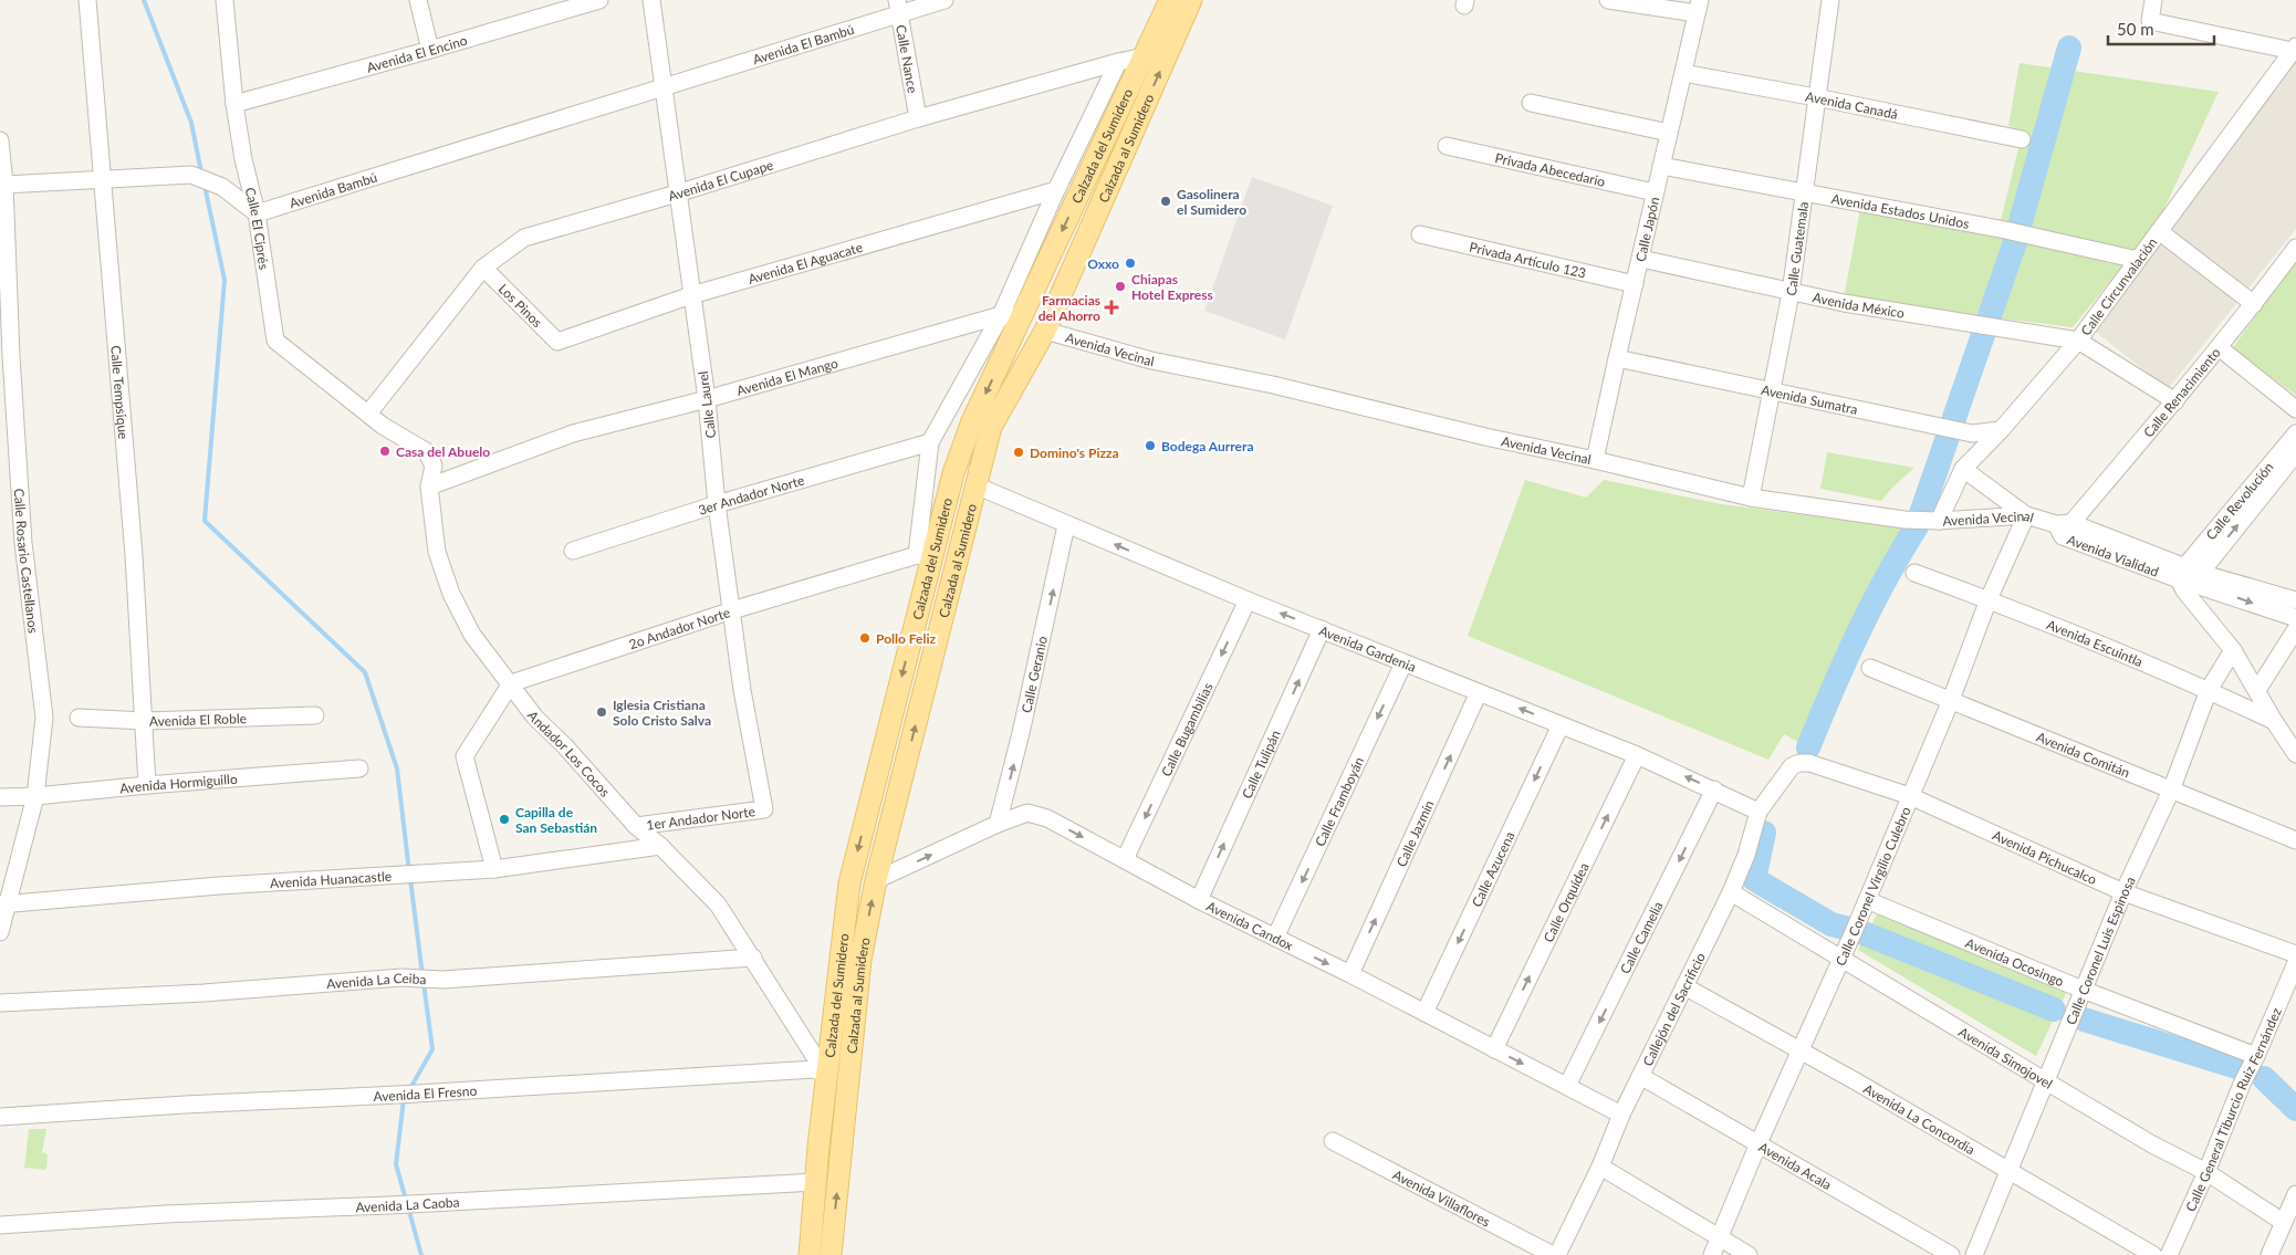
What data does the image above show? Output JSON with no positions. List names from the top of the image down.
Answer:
{
  "streets": {
    "main road": ["Calzada del Sumidero", "Calzada al Sumidero"],
    "street": [
      "Avenida El Bambú",
      "Avenida El Encino",
      "Calle Nance",
      "Avenida Canadá",
      "Privada Abecedario",
      "Avenida El Cupape",
      "Avenida Bambú",
      "Avenida Estados Unidos",
      "Calle El Ciprés",
      "Calle Japón",
      "Calle Guatemala",
      "Privada Artículo 123",
      "Avenida El Aguacate",
      "Calle Circunvalación",
      "Los Pinos",
      "Avenida México",
      "Avenida Vecinal",
      "Avenida El Mango",
      "Calle Tempsique",
      "Calle Renacimiento",
      "Avenida Sumatra",
      "Calle Laurel",
      "3er Andador Norte",
      "Calle Revolución",
      "Avenida Vialidad",
      "Calle Rosario Castellanos",
      "2o Andador Norte",
      "Avenida Escuintla",
      "Avenida Gardenia",
      "Calle Geranio",
      "Avenida El Roble",
      "Calle Bugambilias",
      "Andador Los Cocos",
      "Avenida Comitán",
      "Calle Tulipán",
      "Avenida Hormiguillo",
      "Calle Framboyán",
      "1er Andador Norte",
      "Calle Jazmín",
      "Avenida Pichucalco",
      "Calle Azucena",
      "Avenida Huanacastle",
      "Calle Coronel Virgilio Culebro",
      "Calle Orquídea",
      "Avenida Candox",
      "Calle Camelia",
      "Calle Coronel Luis Espinosa",
      "Avenida Ocosingo",
      "Avenida La Ceiba",
      "Callejón del Sacrificio",
      "Avenida Simojovel",
      "Avenida El Fresno",
      "Calle General Tiburcio Ruiz Fernández",
      "Avenida La Concordia",
      "Avenida Acala",
      "Avenida Villaflores",
      "Avenida La Caoba"
    ]
  },
  "crossings": [
    ["Avenida El Bambú", "Calle Nance"],
    ["Avenida El Bambú", "Avenida Bambú"],
    ["Avenida El Bambú", "Calle Laurel"],
    ["Avenida El Encino", "Calle El Ciprés"],
    ["Calle Nance", "Avenida El Cupape"],
    ["Avenida Canadá", "Calle Japón"],
    ["Avenida Canadá", "Calle Guatemala"],
    ["Calzada del Sumidero", "Calzada al Sumidero"],
    ["Calzada del Sumidero", "Avenida El Cupape"],
    ["Calzada del Sumidero", "Avenida El Mango"],
    ["Calzada del Sumidero", "2o Andador Norte"],
    ["Calzada del Sumidero", "Andador Los Cocos"],
    ["Calzada del Sumidero", "Avenida El Fresno"],
    ["Calzada del Sumidero", "Avenida La Caoba"],
    ["Calzada al Sumidero", "Avenida Vecinal"],
    ["Calzada al Sumidero", "Avenida Gardenia"],
    ["Calzada al Sumidero", "Avenida Candox"],
    ["Privada Abecedario", "Calle Japón"],
    ["Avenida El Cupape", "Calle El Ciprés"],
    ["Avenida El Cupape", "Los Pinos"],
    ["Avenida El Cupape", "Calle Laurel"],
    ["Avenida El Cupape", "Andador Los Cocos"],
    ["Avenida Bambú", "Calle El Ciprés"],
    ["Avenida Bambú", "Calle Laurel"],
    ["Avenida Estados Unidos", "Calle Japón"],
    ["Avenida Estados Unidos", "Calle Guatemala"],
    ["Avenida Estados Unidos", "Calle Circunvalación"],
    ["Calle El Ciprés", "Andador Los Cocos"],
    ["Calle Japón", "Privada Artículo 123"],
    ["Calle Japón", "Avenida México"],
    ["Calle Japón", "Avenida Vecinal"],
    ["Calle Japón", "Avenida Sumatra"],
    ["Calle Guatemala", "Avenida México"],
    ["Calle Guatemala", "Avenida Vecinal"],
    ["Calle Guatemala", "Avenida Sumatra"],
    ["Avenida El Aguacate", "Los Pinos"],
    ["Avenida El Aguacate", "Calle Laurel"],
    ["Calle Circunvalación", "Avenida México"],
    ["Calle Circunvalación", "Avenida Vecinal"],
    ["Calle Circunvalación", "Avenida Sumatra"],
    ["Avenida Vecinal", "Calle Renacimiento"],
    ["Avenida Vecinal", "Avenida Vialidad"],
    ["Avenida Vecinal", "Calle Coronel Virgilio Culebro"],
    ["Avenida El Mango", "Calle Laurel"],
    ["Avenida El Mango", "Andador Los Cocos"],
    ["Calle Tempsique", "Avenida El Roble"],
    ["Calle Tempsique", "Avenida Hormiguillo"],
    ["Calle Renacimiento", "Avenida Vialidad"],
    ["Calle Laurel", "3er Andador Norte"],
    ["Calle Laurel", "2o Andador Norte"],
    ["Calle Laurel", "1er Andador Norte"],
    ["Calle Revolución", "Avenida Vialidad"],
    ["Calle Rosario Castellanos", "Avenida Hormiguillo"],
    ["Calle Rosario Castellanos", "Avenida Huanacastle"],
    ["2o Andador Norte", "Andador Los Cocos"],
    ["Avenida Escuintla", "Calle Coronel Virgilio Culebro"],
    ["Avenida Escuintla", "Calle Coronel Luis Espinosa"],
    ["Avenida Gardenia", "Calle Geranio"],
    ["Avenida Gardenia", "Calle Bugambilias"],
    ["Avenida Gardenia", "Calle Tulipán"],
    ["Avenida Gardenia", "Calle Framboyán"],
    ["Avenida Gardenia", "Calle Jazmín"],
    ["Avenida Gardenia", "Calle Azucena"],
    ["Avenida Gardenia", "Calle Orquídea"],
    ["Avenida Gardenia", "Calle Camelia"],
    ["Avenida Gardenia", "Callejón del Sacrificio"],
    ["Calle Geranio", "Avenida Candox"],
    ["Calle Bugambilias", "Avenida Candox"],
    ["Andador Los Cocos", "1er Andador Norte"],
    ["Andador Los Cocos", "Avenida Huanacastle"],
    ["Andador Los Cocos", "Avenida La Ceiba"],
    ["Andador Los Cocos", "Avenida El Fresno"],
    ["Avenida Comitán", "Calle Coronel Virgilio Culebro"],
    ["Avenida Comitán", "Calle Coronel Luis Espinosa"],
    ["Calle Tulipán", "Avenida Candox"],
    ["Calle Framboyán", "Avenida Candox"],
    ["Calle Jazmín", "Avenida Candox"],
    ["Avenida Pichucalco", "Calle Coronel Virgilio Culebro"],
    ["Avenida Pichucalco", "Calle Coronel Luis Espinosa"],
    ["Avenida Pichucalco", "Callejón del Sacrificio"],
    ["Calle Azucena", "Avenida Candox"],
    ["Calle Coronel Virgilio Culebro", "Avenida Ocosingo"],
    ["Calle Coronel Virgilio Culebro", "Avenida Simojovel"],
    ["Calle Coronel Virgilio Culebro", "Avenida La Concordia"],
    ["Calle Coronel Virgilio Culebro", "Avenida Acala"],
    ["Calle Orquídea", "Avenida Candox"],
    ["Avenida Candox", "Calle Camelia"],
    ["Avenida Candox", "Callejón del Sacrificio"],
    ["Calle Coronel Luis Espinosa", "Avenida Ocosingo"],
    ["Calle Coronel Luis Espinosa", "Avenida Simojovel"],
    ["Calle Coronel Luis Espinosa", "Avenida La Concordia"],
    ["Avenida Ocosingo", "Calle General Tiburcio Ruiz Fernández"],
    ["Callejón del Sacrificio", "Avenida Simojovel"],
    ["Callejón del Sacrificio", "Avenida La Concordia"],
    ["Callejón del Sacrificio", "Avenida Acala"],
    ["Avenida Simojovel", "Calle General Tiburcio Ruiz Fernández"]
  ],
  "one_way": [
    "Calzada del Sumidero",
    "Calzada al Sumidero",
    "Avenida Gardenia",
    "Calle Geranio",
    "Calle Bugambilias",
    "Calle Tulipán",
    "Calle Framboyán",
    "Calle Jazmín",
    "Calle Azucena",
    "Calle Orquídea",
    "Avenida Candox",
    "Calle Camelia"
  ],
  "places": {
    "other": [
      "Gasolinera el Sumidero",
      "Oxxo",
      "Chiapas Hotel Express",
      "Bodega Aurrera",
      "Casa del Abuelo",
      "Domino's Pizza",
      "Pollo Feliz",
      "Iglesia Cristiana Solo Cristo Salva",
      "Capilla de San Sebastián"
    ],
    "health": ["Farmacias del Ahorro"]
  },
  "scale_bar": "50 m"
}
